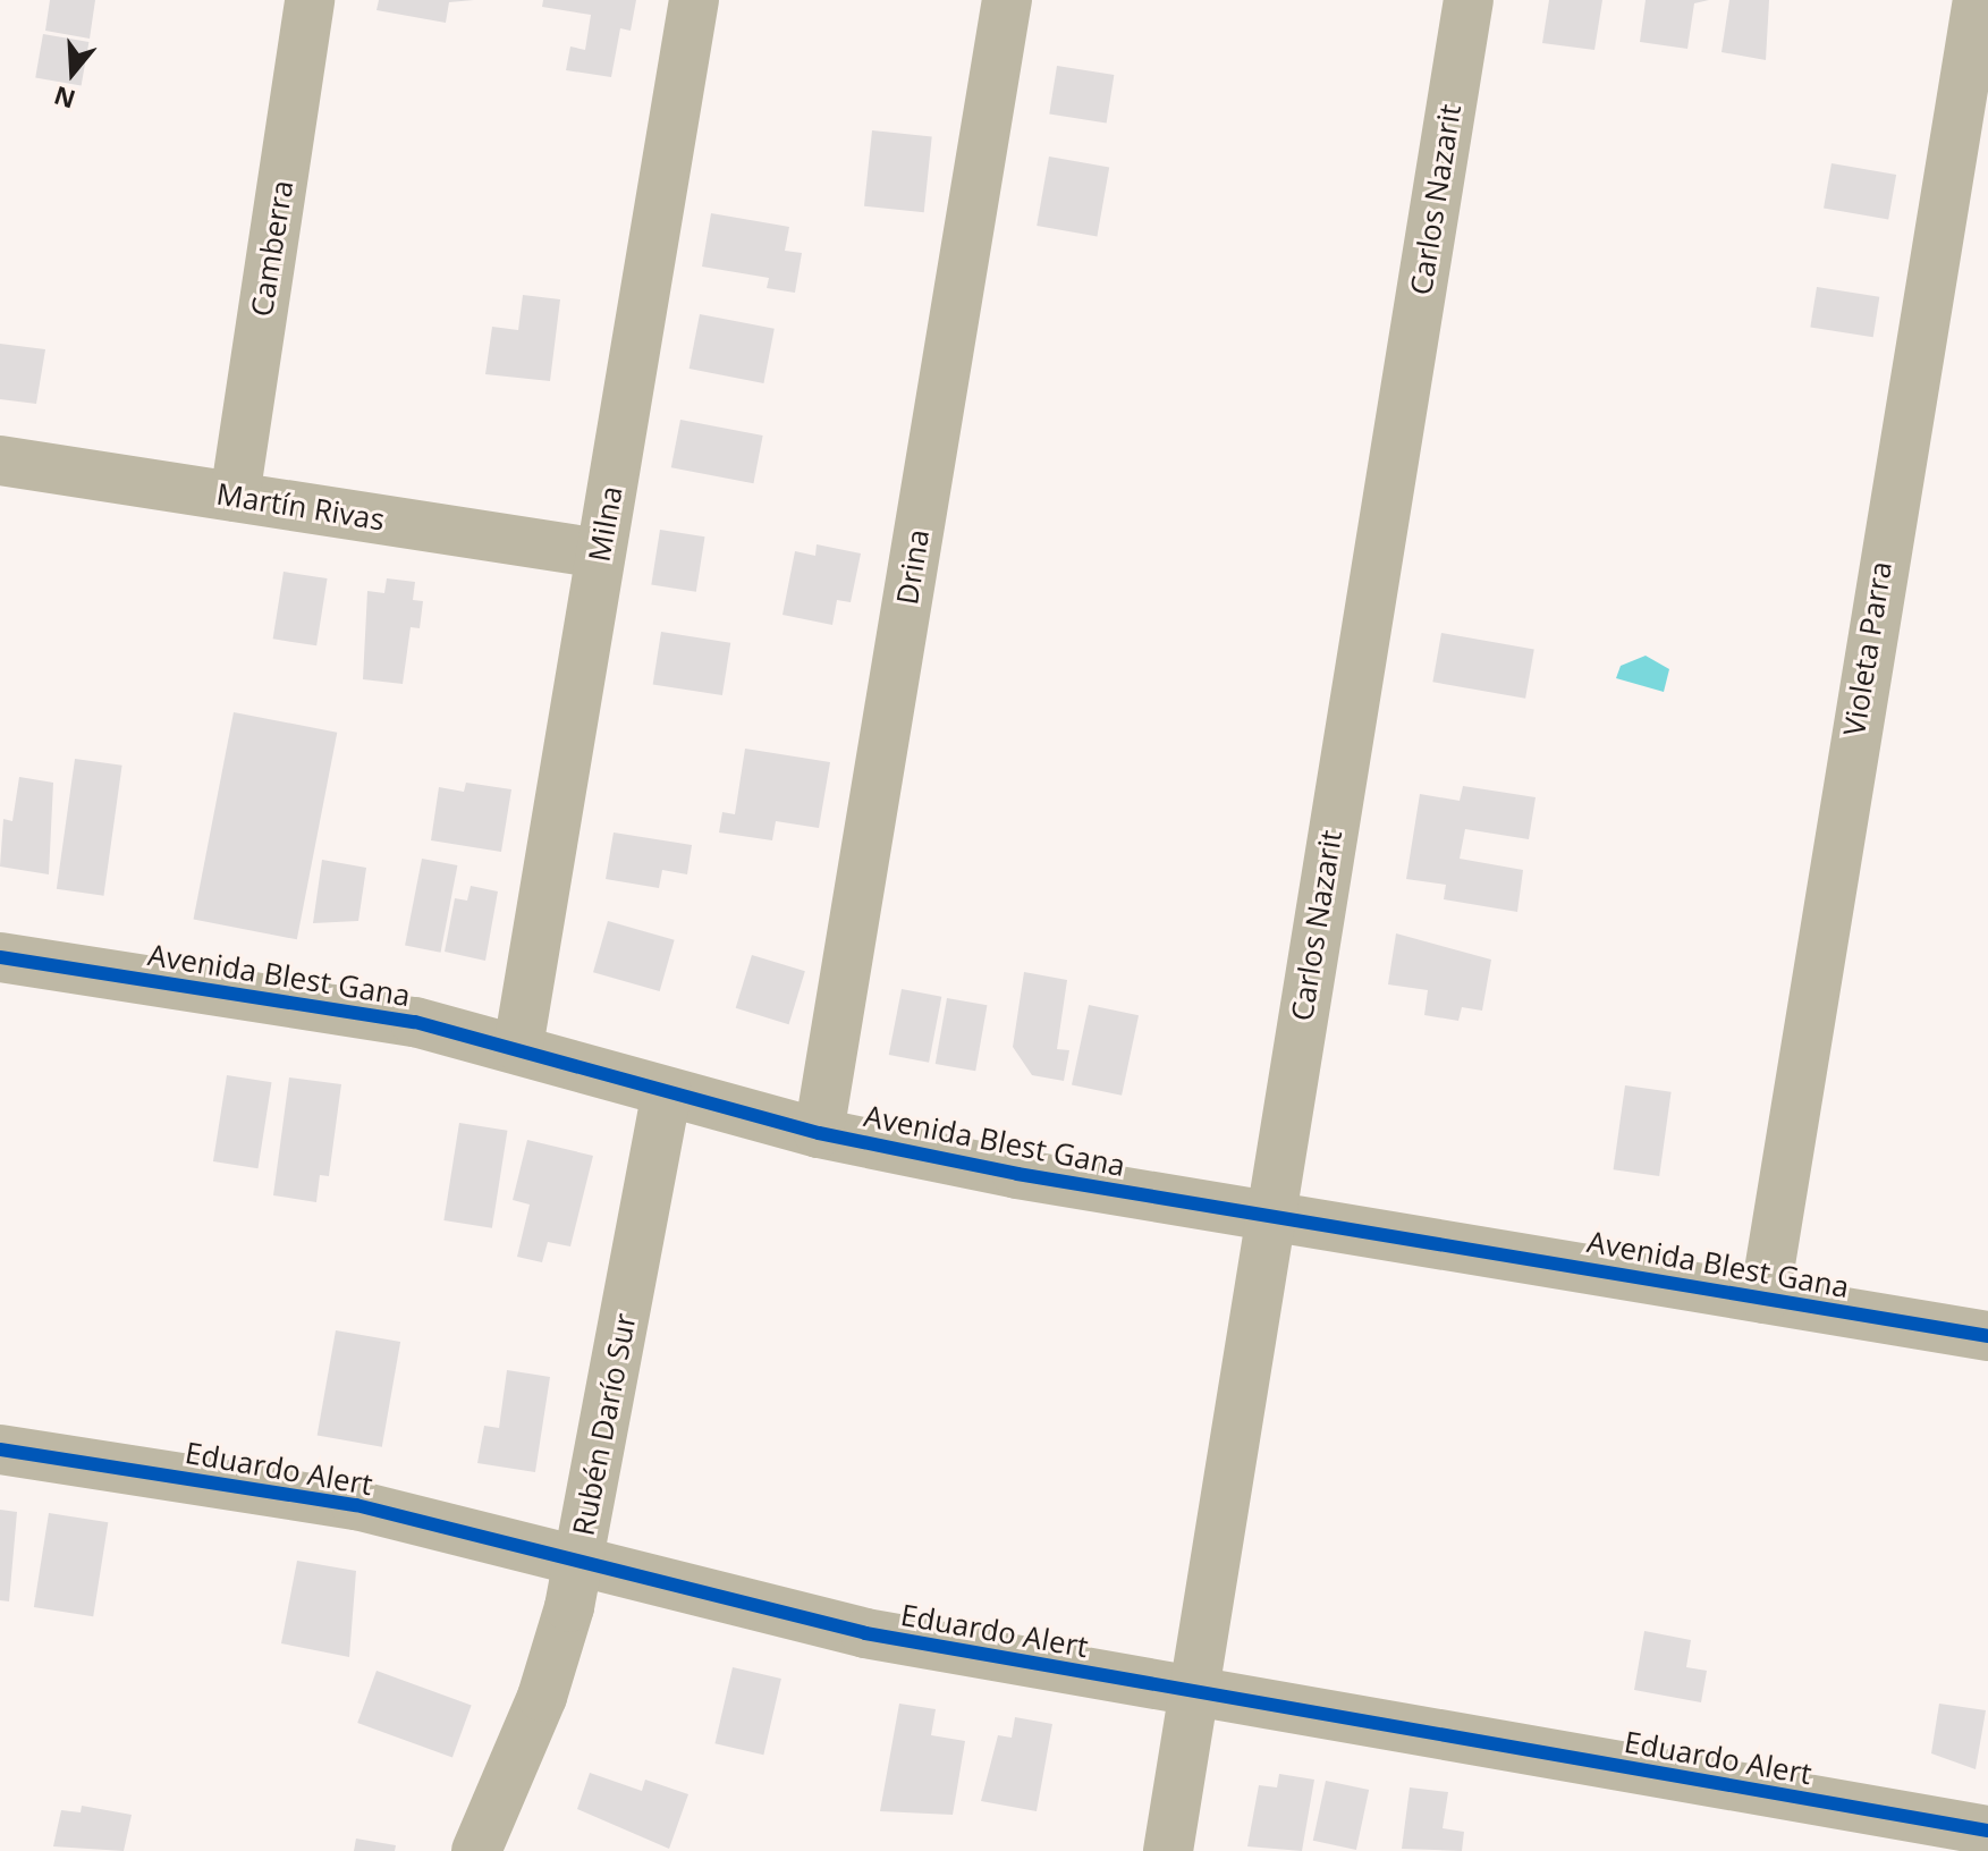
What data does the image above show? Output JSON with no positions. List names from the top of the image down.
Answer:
{
  "streets": {
    "street": [
      "Carlos Nazarit",
      "Camberra",
      "Martín Rivas",
      "Milna",
      "Drina",
      "Violeta Parra",
      "Avenida Blest Gana",
      "Rubén Darío Sur",
      "Eduardo Alert"
    ]
  },
  "crossings": [
    ["Carlos Nazarit", "Avenida Blest Gana"],
    ["Carlos Nazarit", "Eduardo Alert"],
    ["Camberra", "Martín Rivas"],
    ["Martín Rivas", "Milna"],
    ["Milna", "Avenida Blest Gana"],
    ["Drina", "Avenida Blest Gana"],
    ["Violeta Parra", "Avenida Blest Gana"],
    ["Avenida Blest Gana", "Rubén Darío Sur"],
    ["Rubén Darío Sur", "Eduardo Alert"]
  ],
  "north": "bottom"
}
